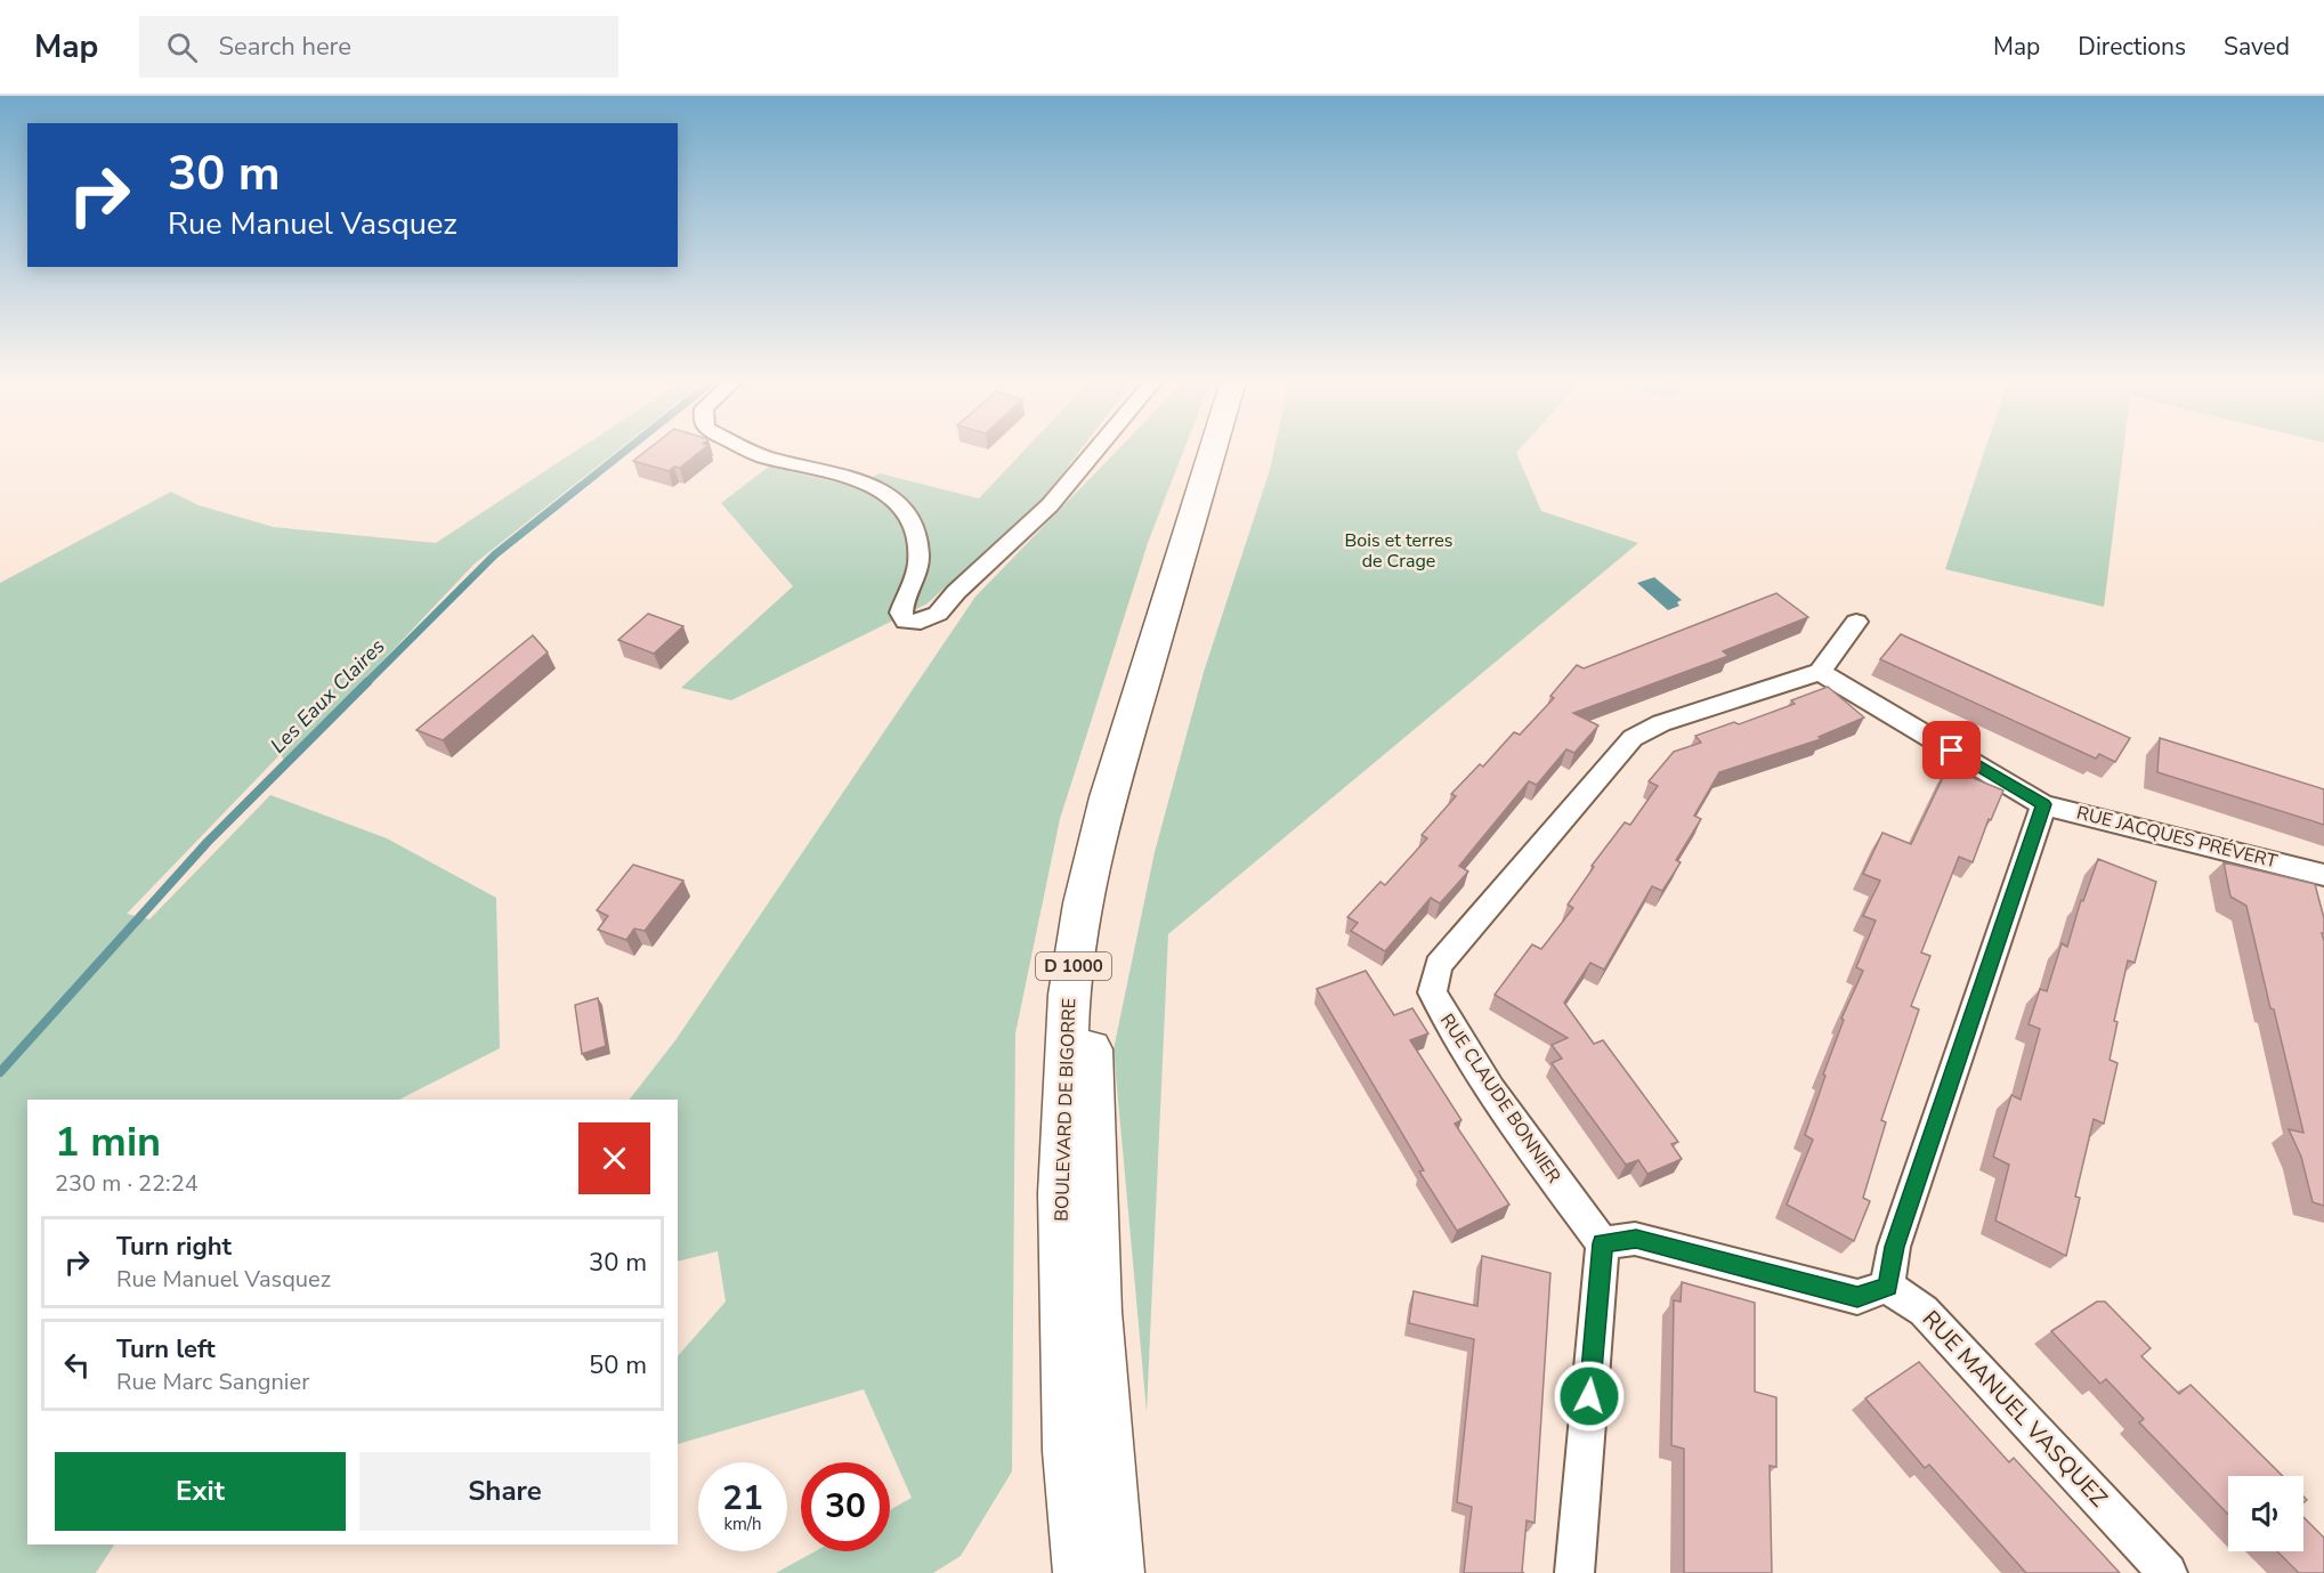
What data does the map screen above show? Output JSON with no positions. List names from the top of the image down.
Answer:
{
  "streets": {
    "main road": ["D 1000", "BOULEVARD DE BIGORRE"],
    "street": ["RUE JACQUES PRÉVERT", "RUE CLAUDE BONNIER", "RUE MANUEL VASQUEZ"]
  },
  "crossings": [
    ["RUE JACQUES PRÉVERT", "RUE CLAUDE BONNIER"]
  ],
  "water": ["Les Eaux Claires"],
  "parks": ["Bois et terres de Crage"],
  "page": {
    "header": "Map",
    "search": "Search here",
    "nav": ["Map", "Directions", "Saved"],
    "turn": ["30 m", "Rue Manuel Vasquez"],
    "heading": ["1 min", "230 m · 22:24"],
    "list": [
      {
        "name": "Turn right",
        "note": "Rue Manuel Vasquez",
        "value": "30 m"
      },
      {
        "name": "Turn left",
        "note": "Rue Marc Sangnier",
        "value": "50 m"
      }
    ],
    "buttons": ["Exit", "Share"],
    "speed": "21 km/h",
    "limit": "30"
  }
}
